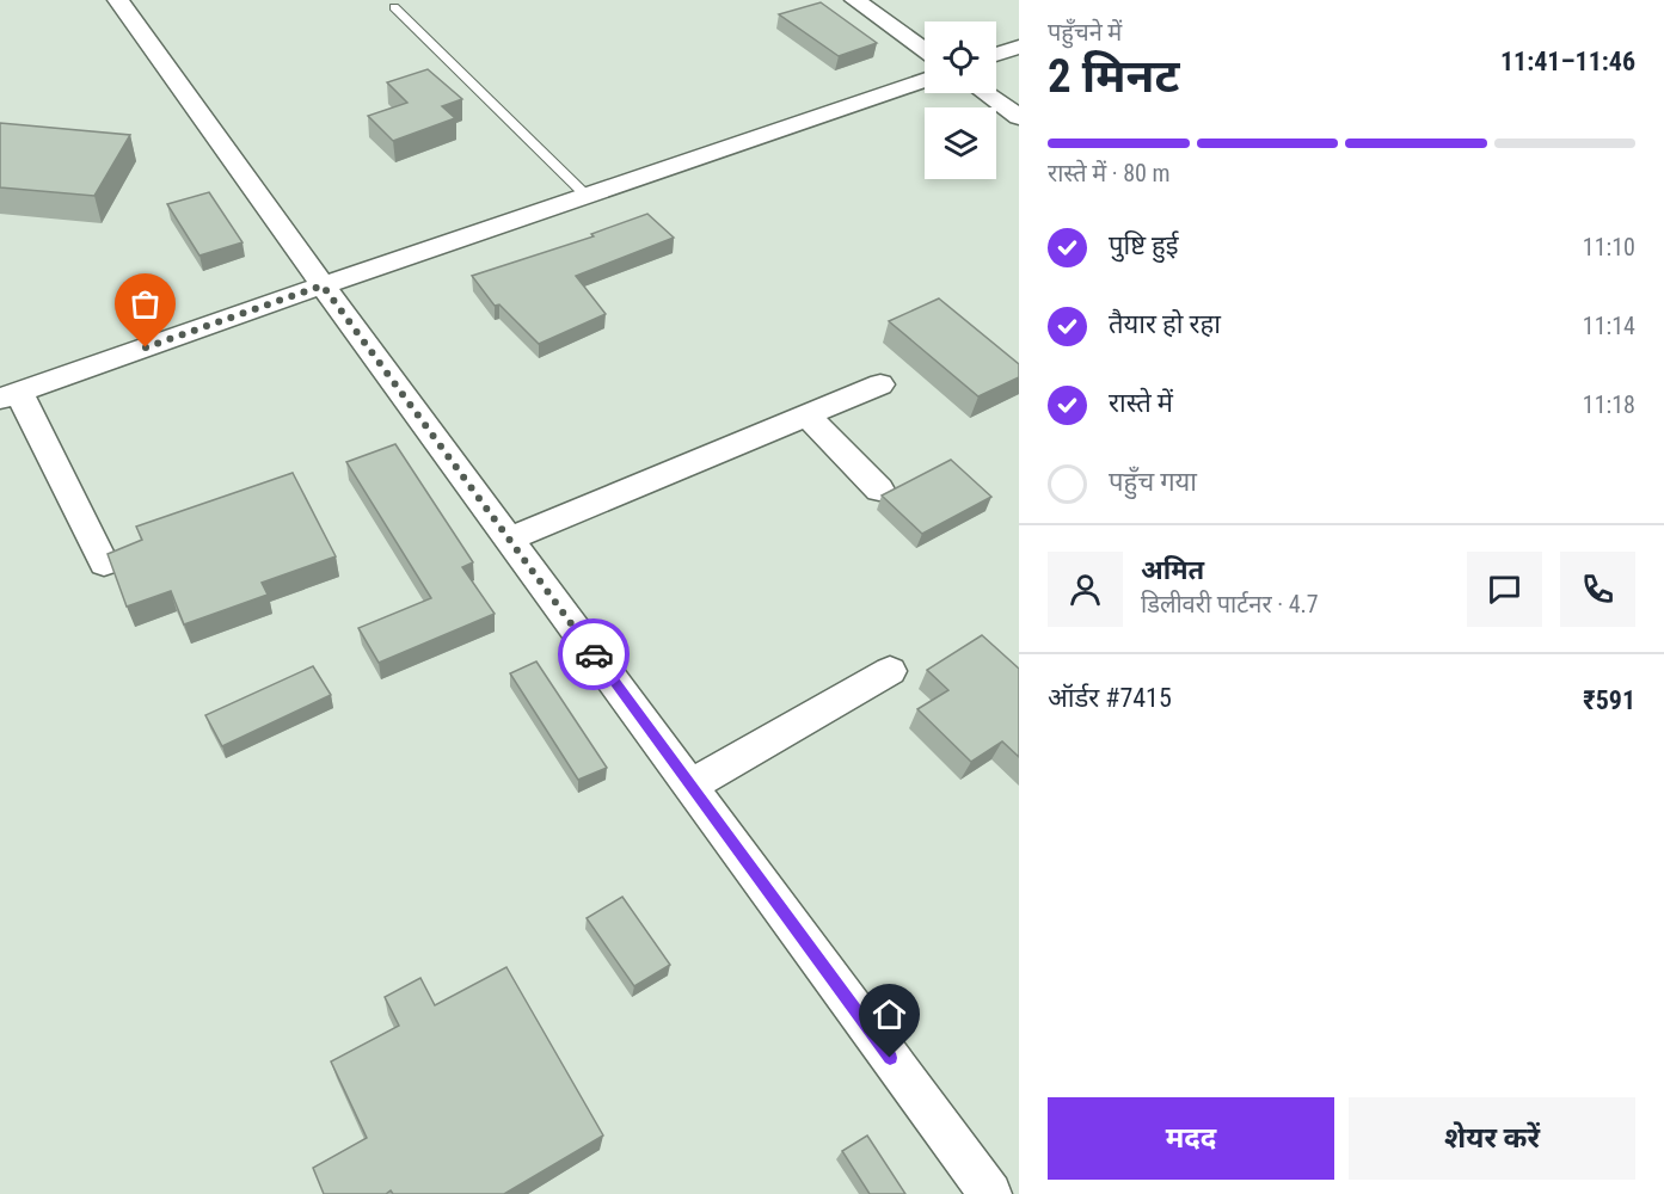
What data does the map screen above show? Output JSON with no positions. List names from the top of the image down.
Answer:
{
  "page": {
    "heading": ["2 मिनट", "पहुँचने में", "11:41–11:46"],
    "panel": [
      "अमित",
      "डिलीवरी पार्टनर · 4.7",
      "ऑर्डर #7415",
      "₹591"
    ],
    "bar": "रास्ते में · 80 m",
    "list": [
      ["पुष्टि हुई", "11:10"],
      ["तैयार हो रहा", "11:14"],
      ["रास्ते में", "11:18"],
      "पहुँच गया"
    ],
    "buttons": ["मदद", "शेयर करें"]
  }
}
